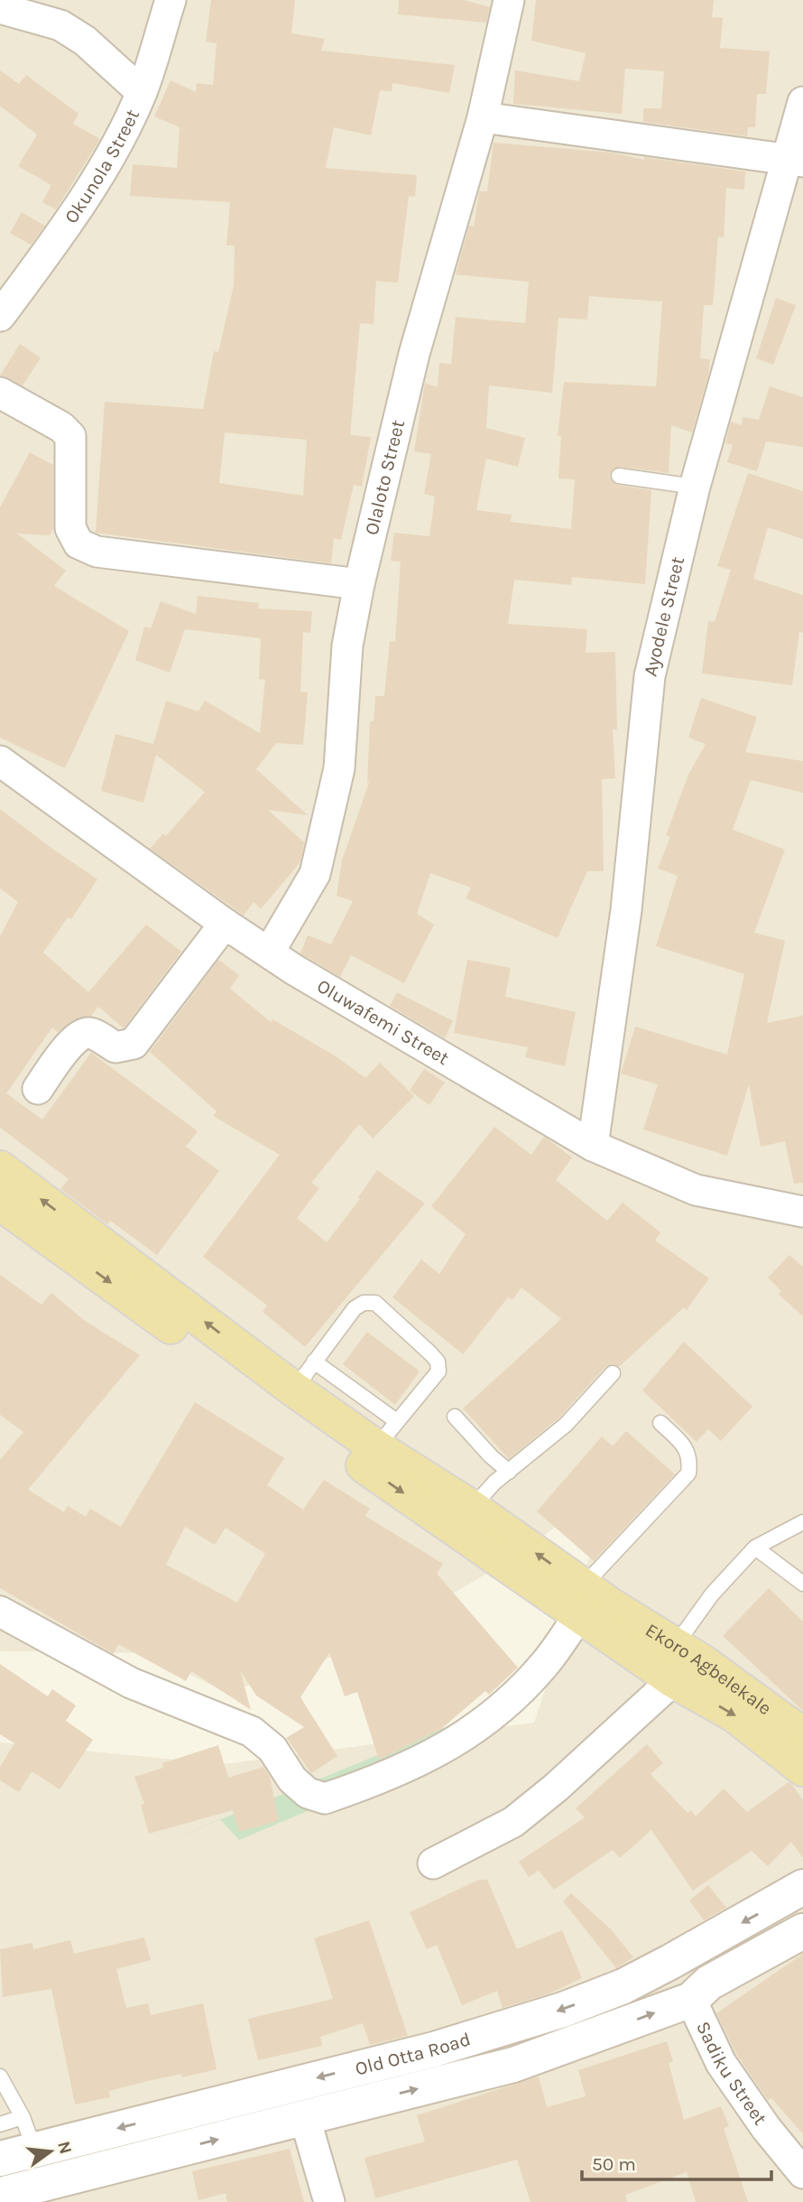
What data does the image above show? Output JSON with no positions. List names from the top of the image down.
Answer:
{
  "streets": {
    "main road": ["Ekoro Agbelekale", "Old Otta Road"],
    "street": [
      "Okunola Street",
      "Olaloto Street",
      "Ayodele Street",
      "Oluwafemi Street",
      "Sadiku Street"
    ]
  },
  "crossings": [
    ["Olaloto Street", "Oluwafemi Street"],
    ["Ayodele Street", "Oluwafemi Street"],
    ["Old Otta Road", "Sadiku Street"]
  ],
  "scale_bar": "50 m",
  "north": "right"
}
